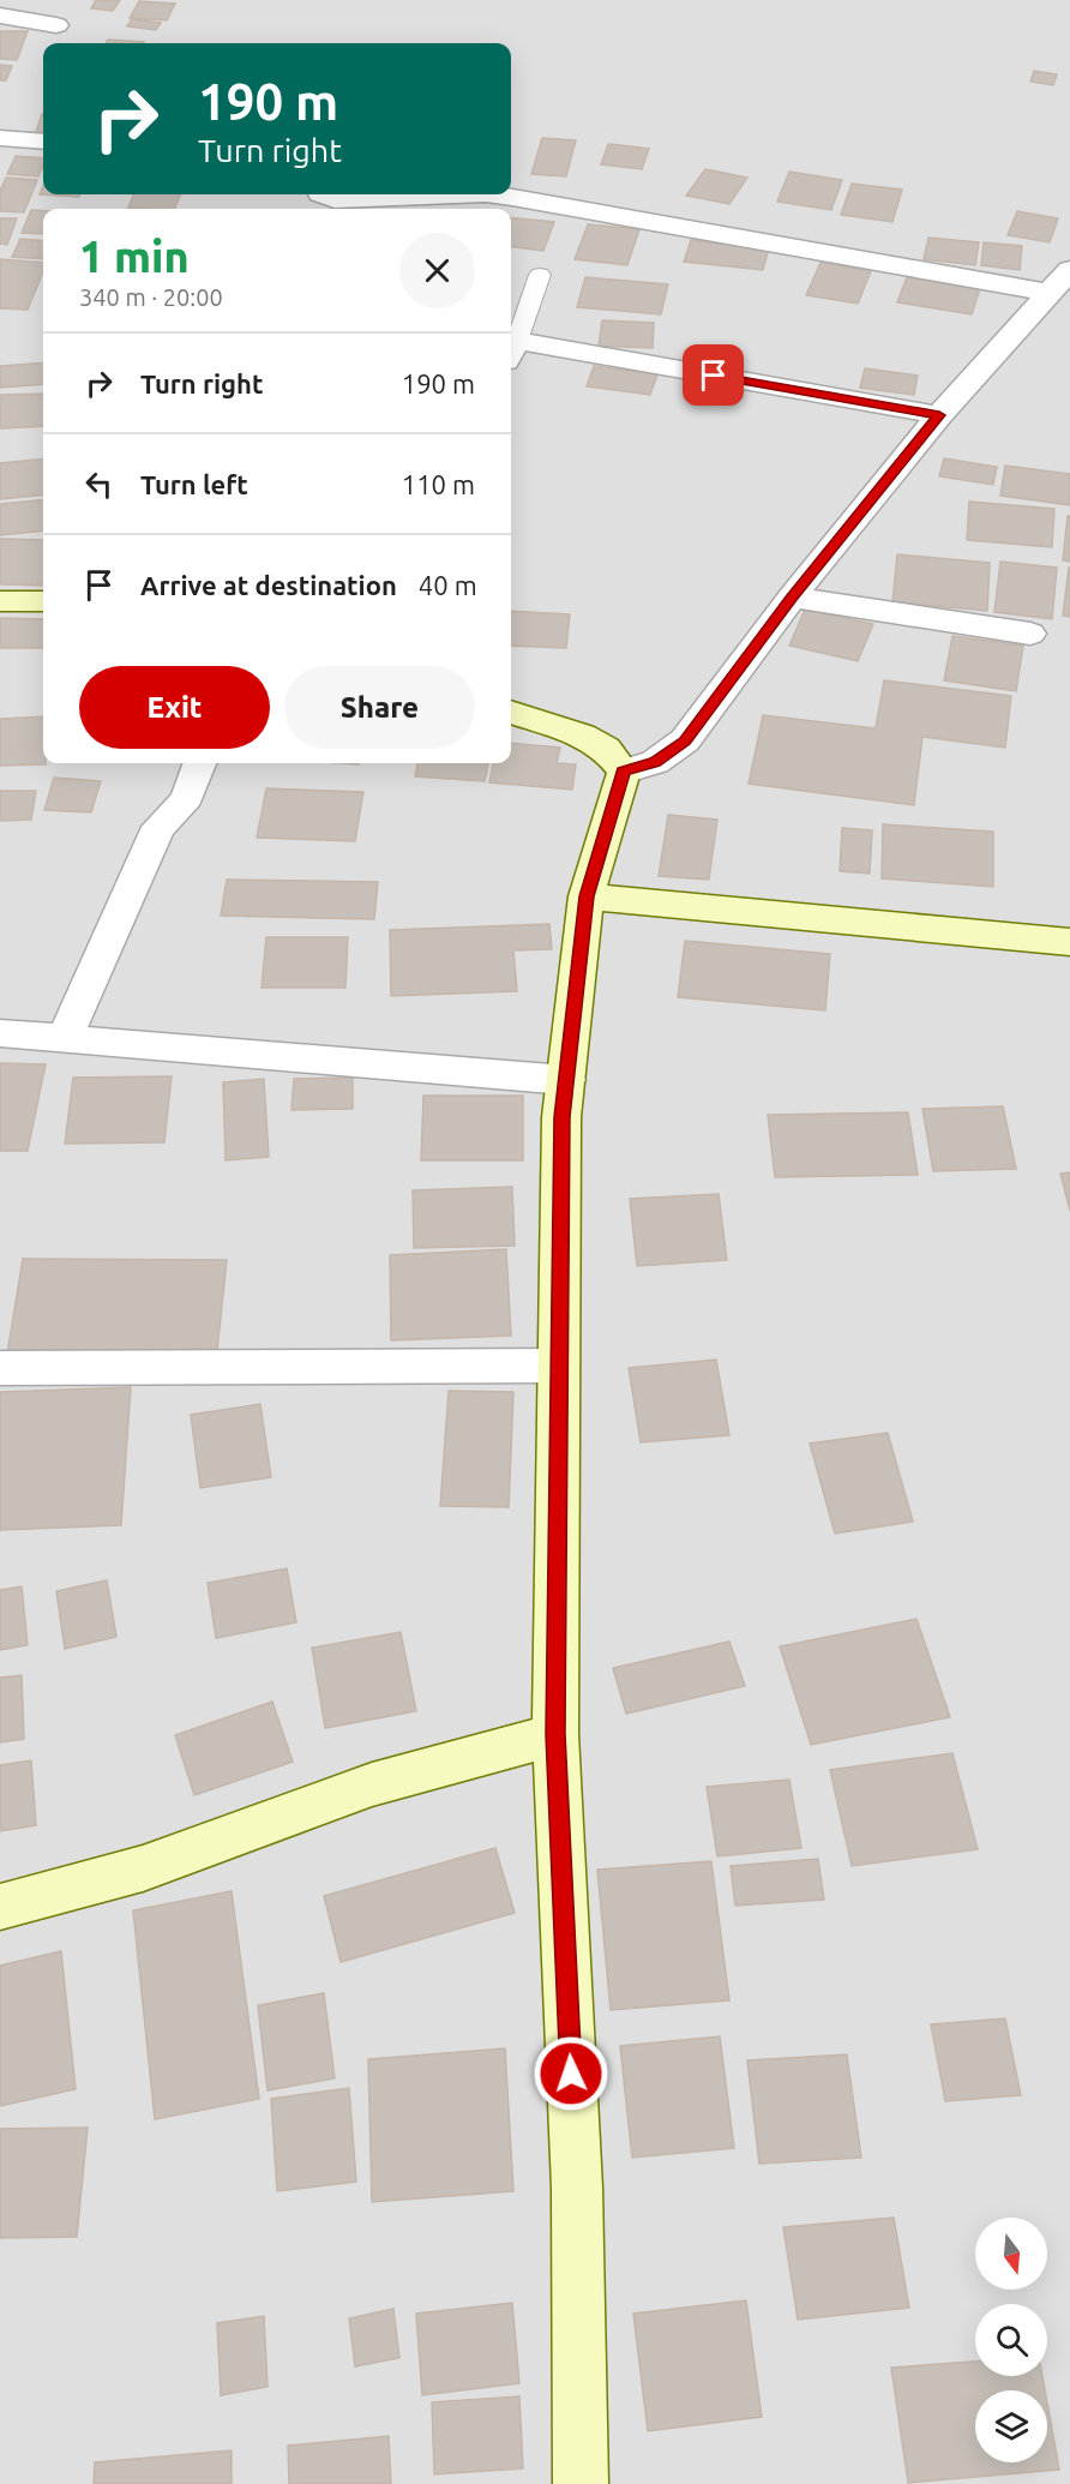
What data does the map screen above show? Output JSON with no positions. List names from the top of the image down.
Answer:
{
  "north": "bottom",
  "page": {
    "turn": ["190 m", "Turn right"],
    "heading": ["1 min", "340 m · 20:00"],
    "list": [
      {
        "name": "Turn right",
        "value": "190 m"
      },
      {
        "name": "Turn left",
        "value": "110 m"
      },
      {
        "name": "Arrive at destination",
        "value": "40 m"
      }
    ],
    "buttons": ["Exit", "Share"]
  }
}
